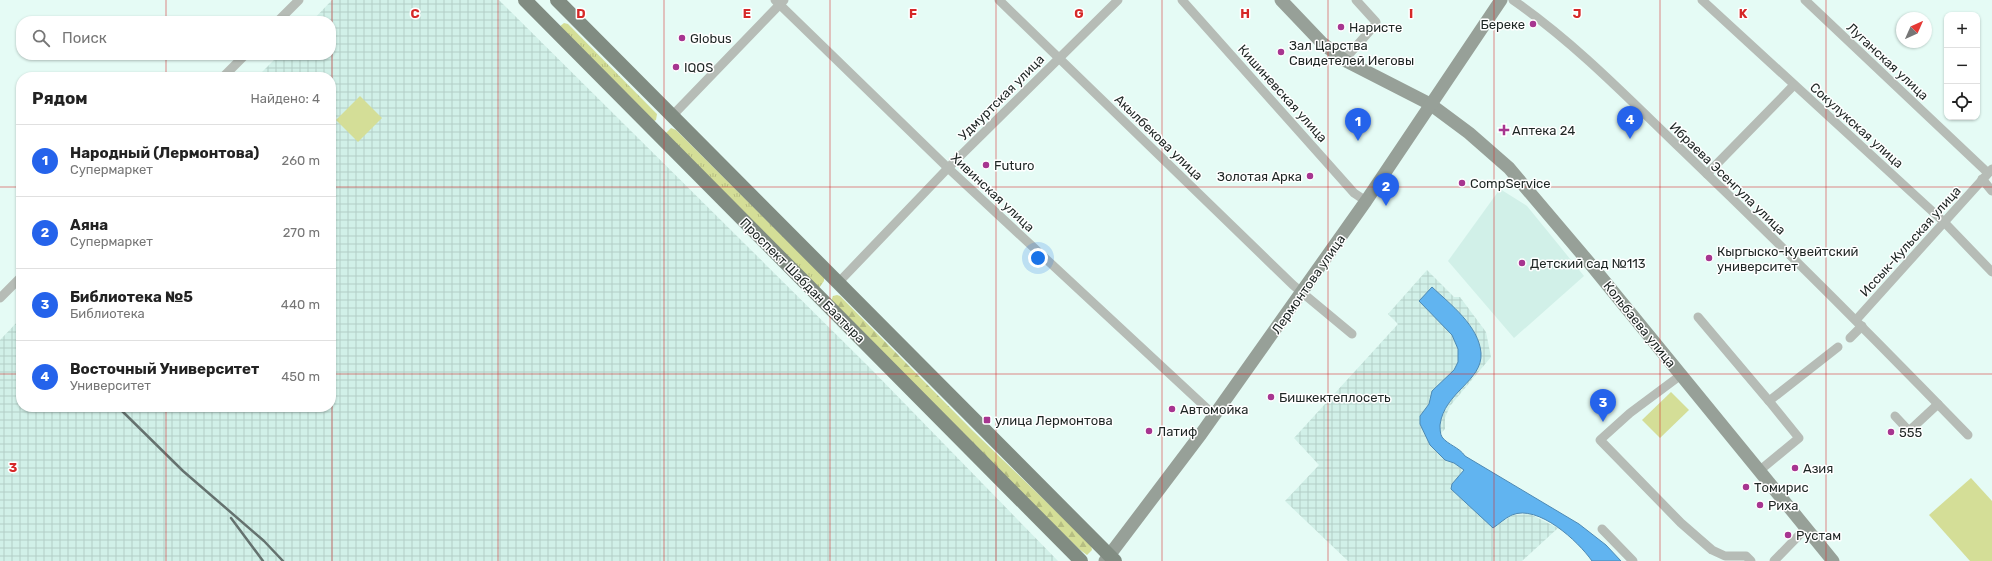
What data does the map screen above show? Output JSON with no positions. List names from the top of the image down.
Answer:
{
  "streets": {
    "main road": ["Проспект Шабдан Баатыра", "Лермонтова улица", "Кольбаева улица"],
    "street": [
      "Луганская улица",
      "Кишиневская улица",
      "Удмуртская улица",
      "Сокулукская улица",
      "Акылбекова улица",
      "Ибраева Эсенгула улица",
      "Хивинская улица",
      "Иссык-Кульская улица"
    ]
  },
  "crossings": [
    ["Луганская улица", "Иссык-Кульская улица"],
    ["Кишиневская улица", "Лермонтова улица"],
    ["Удмуртская улица", "Акылбекова улица"],
    ["Удмуртская улица", "Хивинская улица"],
    ["Удмуртская улица", "Проспект Шабдан Баатыра"],
    ["Сокулукская улица", "Иссык-Кульская улица"],
    ["Акылбекова улица", "Лермонтова улица"],
    ["Ибраева Эсенгула улица", "Иссык-Кульская улица"],
    ["Хивинская улица", "Лермонтова улица"],
    ["Проспект Шабдан Баатыра", "Лермонтова улица"],
    ["Лермонтова улица", "Кольбаева улица"]
  ],
  "places": {
    "other": [
      "Береке",
      "Наристе",
      "Globus",
      "Зал Царства Свидетелей Иеговы",
      "IQOS",
      "Futuro",
      "Золотая Арка",
      "CompService",
      "Кыргыско-Кувейтский университет",
      "Детский сад №113",
      "Бишкектеплосеть",
      "Автомойка",
      "Латиф",
      "555",
      "Азия",
      "Томирис",
      "Риха",
      "Рустам"
    ],
    "health": ["Аптека 24"],
    "transit": ["улица Лермонтова"]
  },
  "north": "top right",
  "page": {
    "map_buttons": ["+", "−"],
    "search": "Поиск",
    "heading": ["Рядом", "Найдено: 4"],
    "pins": [
      "4",
      "1",
      "2",
      "3"
    ],
    "list": [
      {
        "mark": "1",
        "name": "Народный (Лермонтова)",
        "note": "Супермаркет",
        "value": "260 m"
      },
      {
        "mark": "2",
        "name": "Аяна",
        "note": "Супермаркет",
        "value": "270 m"
      },
      {
        "mark": "3",
        "name": "Библиотека №5",
        "note": "Библиотека",
        "value": "440 m"
      },
      {
        "mark": "4",
        "name": "Восточный Университет",
        "note": "Университет",
        "value": "450 m"
      }
    ]
  },
  "grid": {
    "columns": [
      "C",
      "D",
      "E",
      "F",
      "G",
      "H",
      "I",
      "J",
      "K"
    ],
    "rows": ["3"]
  }
}
